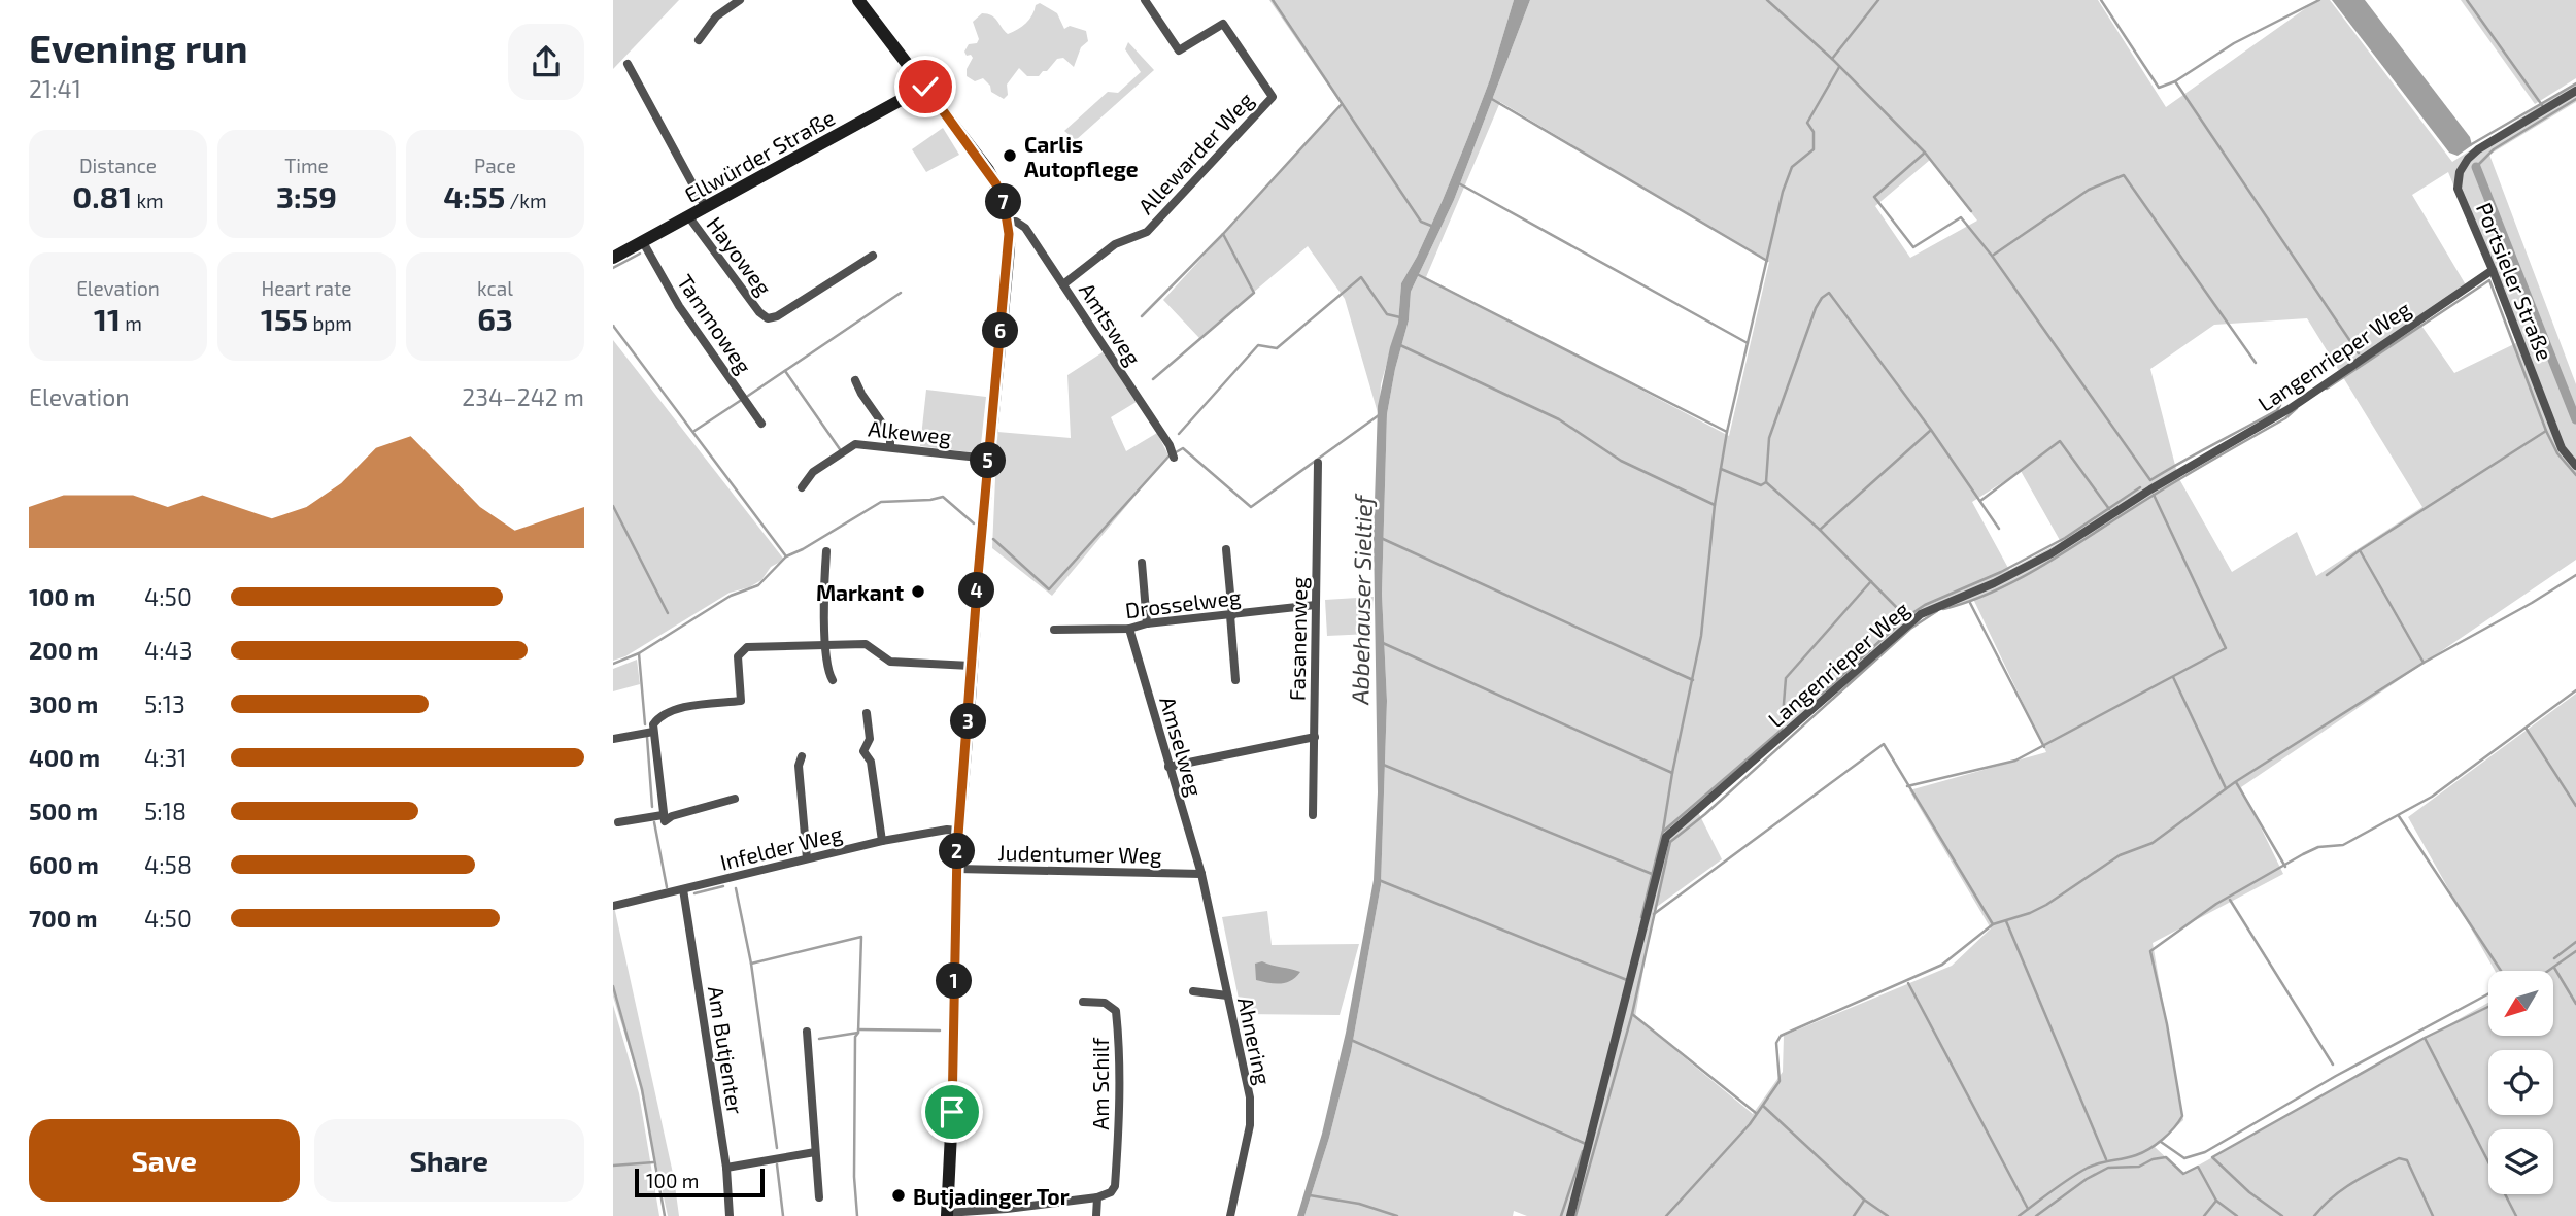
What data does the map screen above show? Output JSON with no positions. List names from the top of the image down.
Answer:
{
  "streets": {
    "main road": ["Ellwürder Straße"],
    "street": [
      "Allewarder Weg",
      "Hayoweg",
      "Portsieler Straße",
      "Tammoweg",
      "Amtsweg",
      "Langenrieper Weg",
      "Alkeweg",
      "Drosselweg",
      "Fasanenweg",
      "Amselweg",
      "Infelder Weg",
      "Judentumer Weg",
      "Ahnering",
      "Am Butjenter",
      "Am Schilf"
    ]
  },
  "crossings": [
    ["Allewarder Weg", "Amtsweg"],
    ["Ellwürder Straße", "Hayoweg"],
    ["Ellwürder Straße", "Tammoweg"],
    ["Portsieler Straße", "Langenrieper Weg"],
    ["Drosselweg", "Fasanenweg"],
    ["Drosselweg", "Amselweg"],
    ["Amselweg", "Judentumer Weg"],
    ["Amselweg", "Ahnering"],
    ["Infelder Weg", "Am Butjenter"],
    ["Judentumer Weg", "Ahnering"]
  ],
  "water": ["Abbehauser Sieltief"],
  "places": ["Carlis Autopflege", "Markant", "Butjadinger Tor"],
  "scale_bar": "100 m",
  "north": "bottom left",
  "page": {
    "heading": ["Evening run", "21:41"],
    "stats": [
      ["Distance", "0.81 km"],
      ["Time", "3:59"],
      ["Pace", "4:55 /km"],
      ["Elevation", "11 m"],
      ["Heart rate", "155 bpm"],
      ["kcal", "63"]
    ],
    "pins": [
      "7",
      "6",
      "5",
      "4",
      "3",
      "2",
      "1"
    ],
    "chart": ["Elevation", "234–242 m"],
    "list": [
      {
        "name": "100 m",
        "note": "4:50"
      },
      {
        "name": "200 m",
        "note": "4:43"
      },
      {
        "name": "300 m",
        "note": "5:13"
      },
      {
        "name": "400 m",
        "note": "4:31"
      },
      {
        "name": "500 m",
        "note": "5:18"
      },
      {
        "name": "600 m",
        "note": "4:58"
      },
      {
        "name": "700 m",
        "note": "4:50"
      }
    ],
    "buttons": ["Save", "Share"],
    "scale": "100 m"
  }
}
